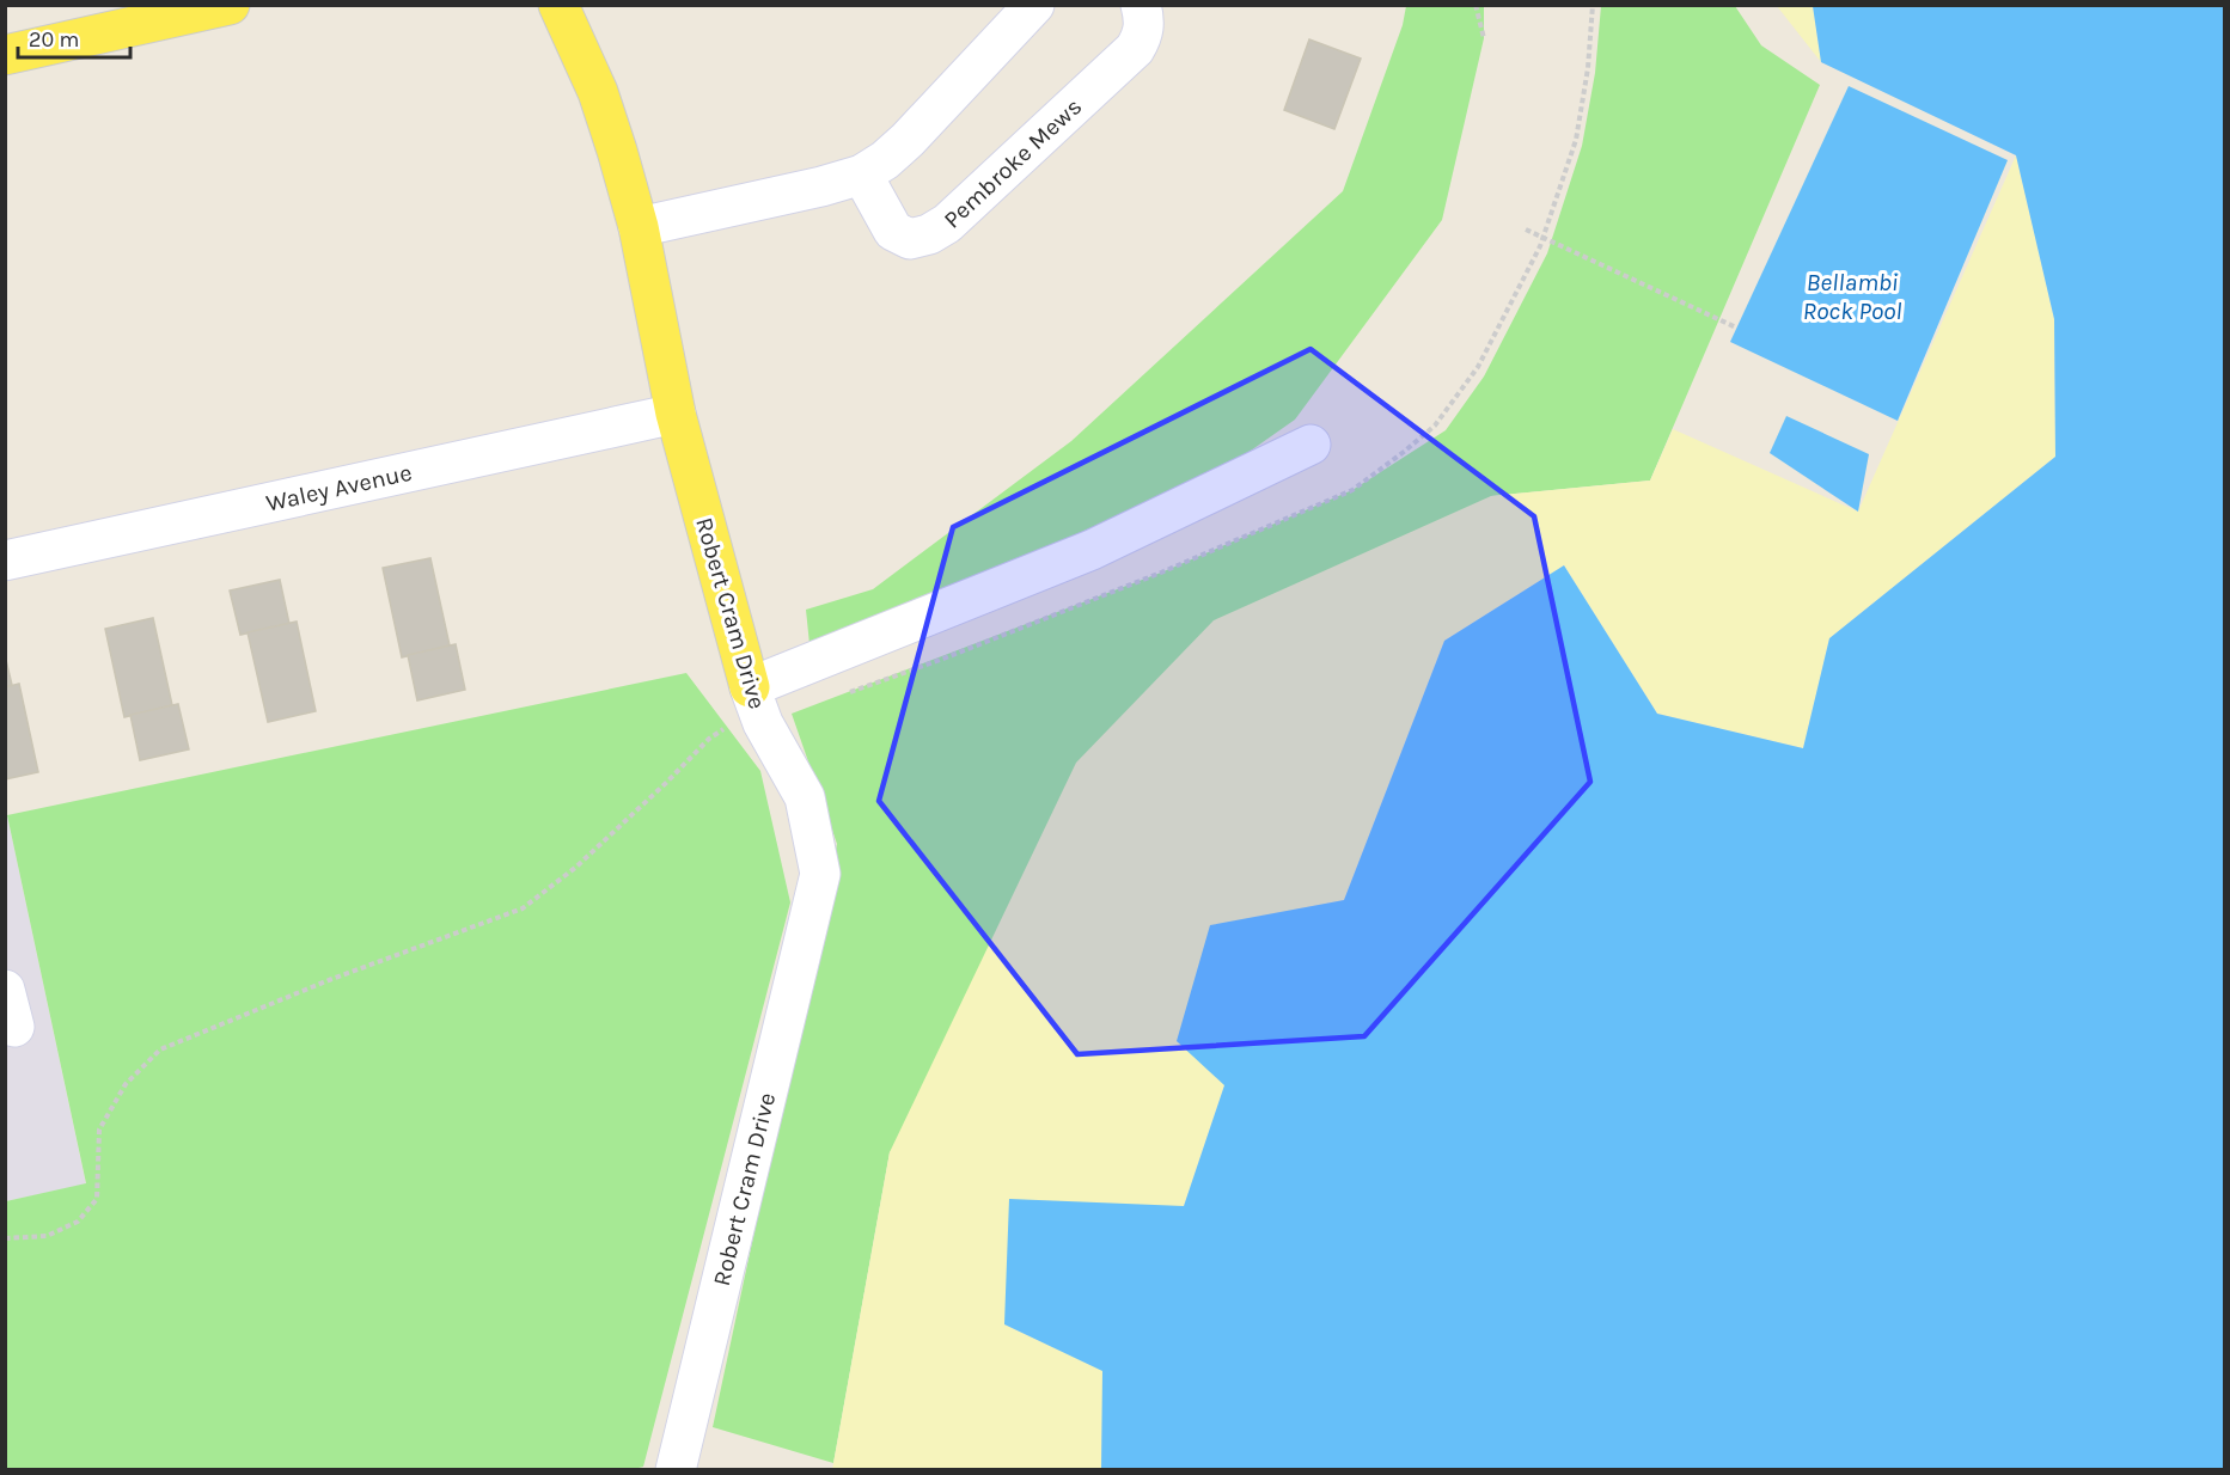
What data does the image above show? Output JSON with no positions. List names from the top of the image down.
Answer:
{
  "streets": {
    "main road": ["Robert Cram Drive"],
    "street": ["Pembroke Mews", "Waley Avenue"]
  },
  "crossings": [
    ["Waley Avenue", "Robert Cram Drive"]
  ],
  "water": ["Bellambi Rock Pool"],
  "scale_bar": "20 m"
}
